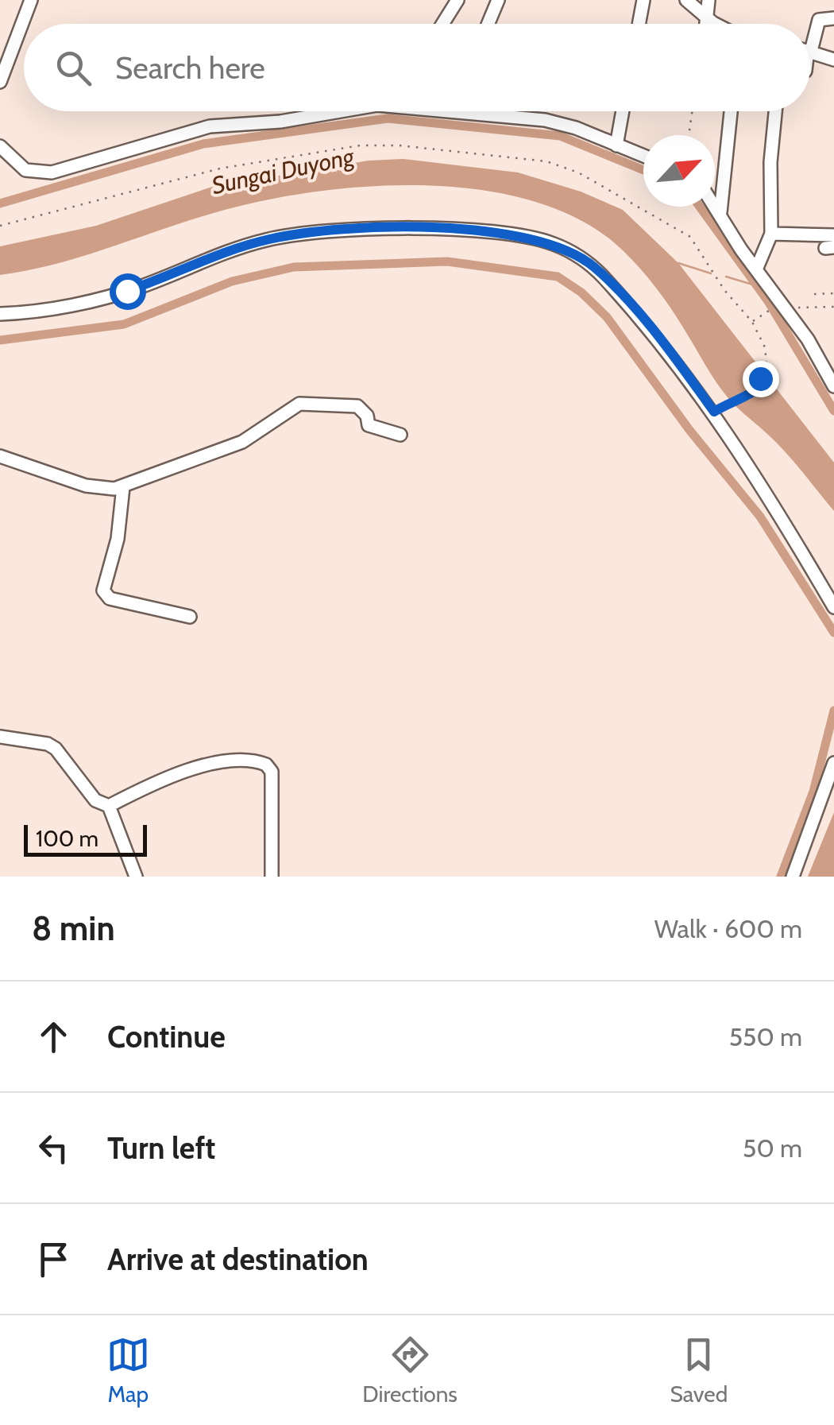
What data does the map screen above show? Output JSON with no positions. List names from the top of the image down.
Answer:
{
  "water": ["Sungai Duyong"],
  "scale_bar": "100 m",
  "north": "top right",
  "page": {
    "search": "Search here",
    "scale": "100 m",
    "heading": ["8 min", "Walk · 600 m"],
    "list": [
      ["Continue", "550 m"],
      ["Turn left", "50 m"],
      "Arrive at destination"
    ],
    "nav": ["Map", "Directions", "Saved"]
  }
}
